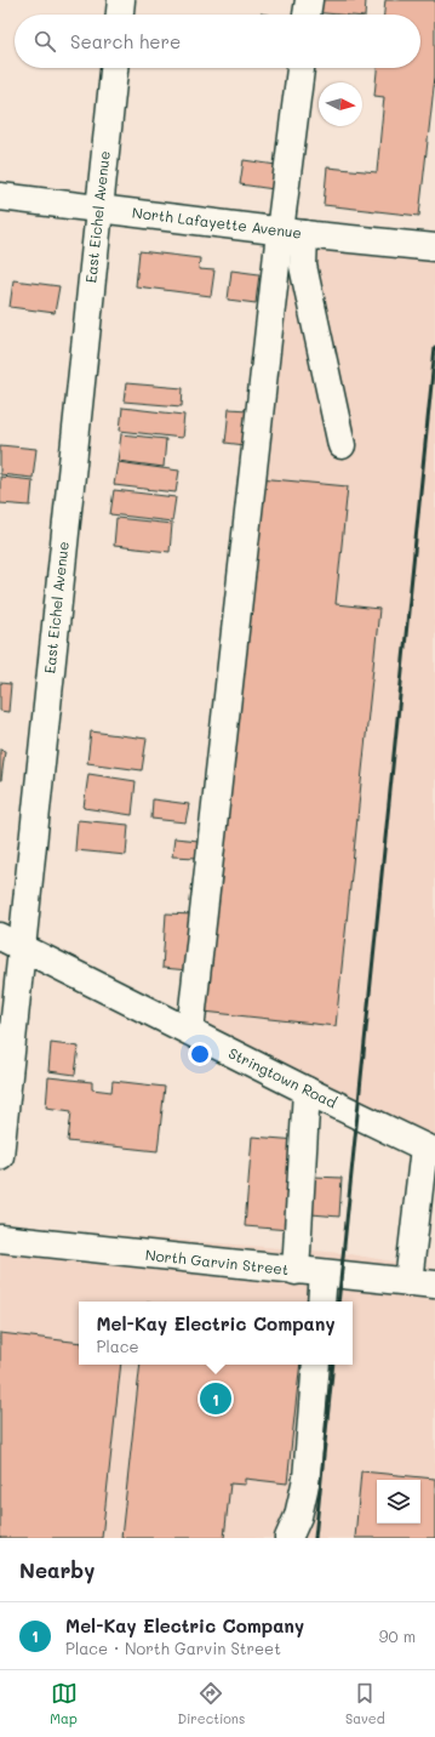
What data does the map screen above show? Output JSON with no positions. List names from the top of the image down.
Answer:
{
  "streets": {
    "street": [
      "East Eichel Avenue",
      "North Lafayette Avenue",
      "Stringtown Road",
      "North Garvin Street"
    ]
  },
  "crossings": [
    ["East Eichel Avenue", "North Lafayette Avenue"],
    ["East Eichel Avenue", "Stringtown Road"]
  ],
  "north": "right",
  "page": {
    "search": "Search here",
    "popup": ["Mel-Kay Electric Company", "Place"],
    "pins": "1",
    "heading": "Nearby",
    "list": [
      {
        "mark": "1",
        "name": "Mel-Kay Electric Company",
        "note": "Place · North Garvin Street",
        "value": "90 m"
      }
    ],
    "nav": ["Map", "Directions", "Saved"]
  }
}
